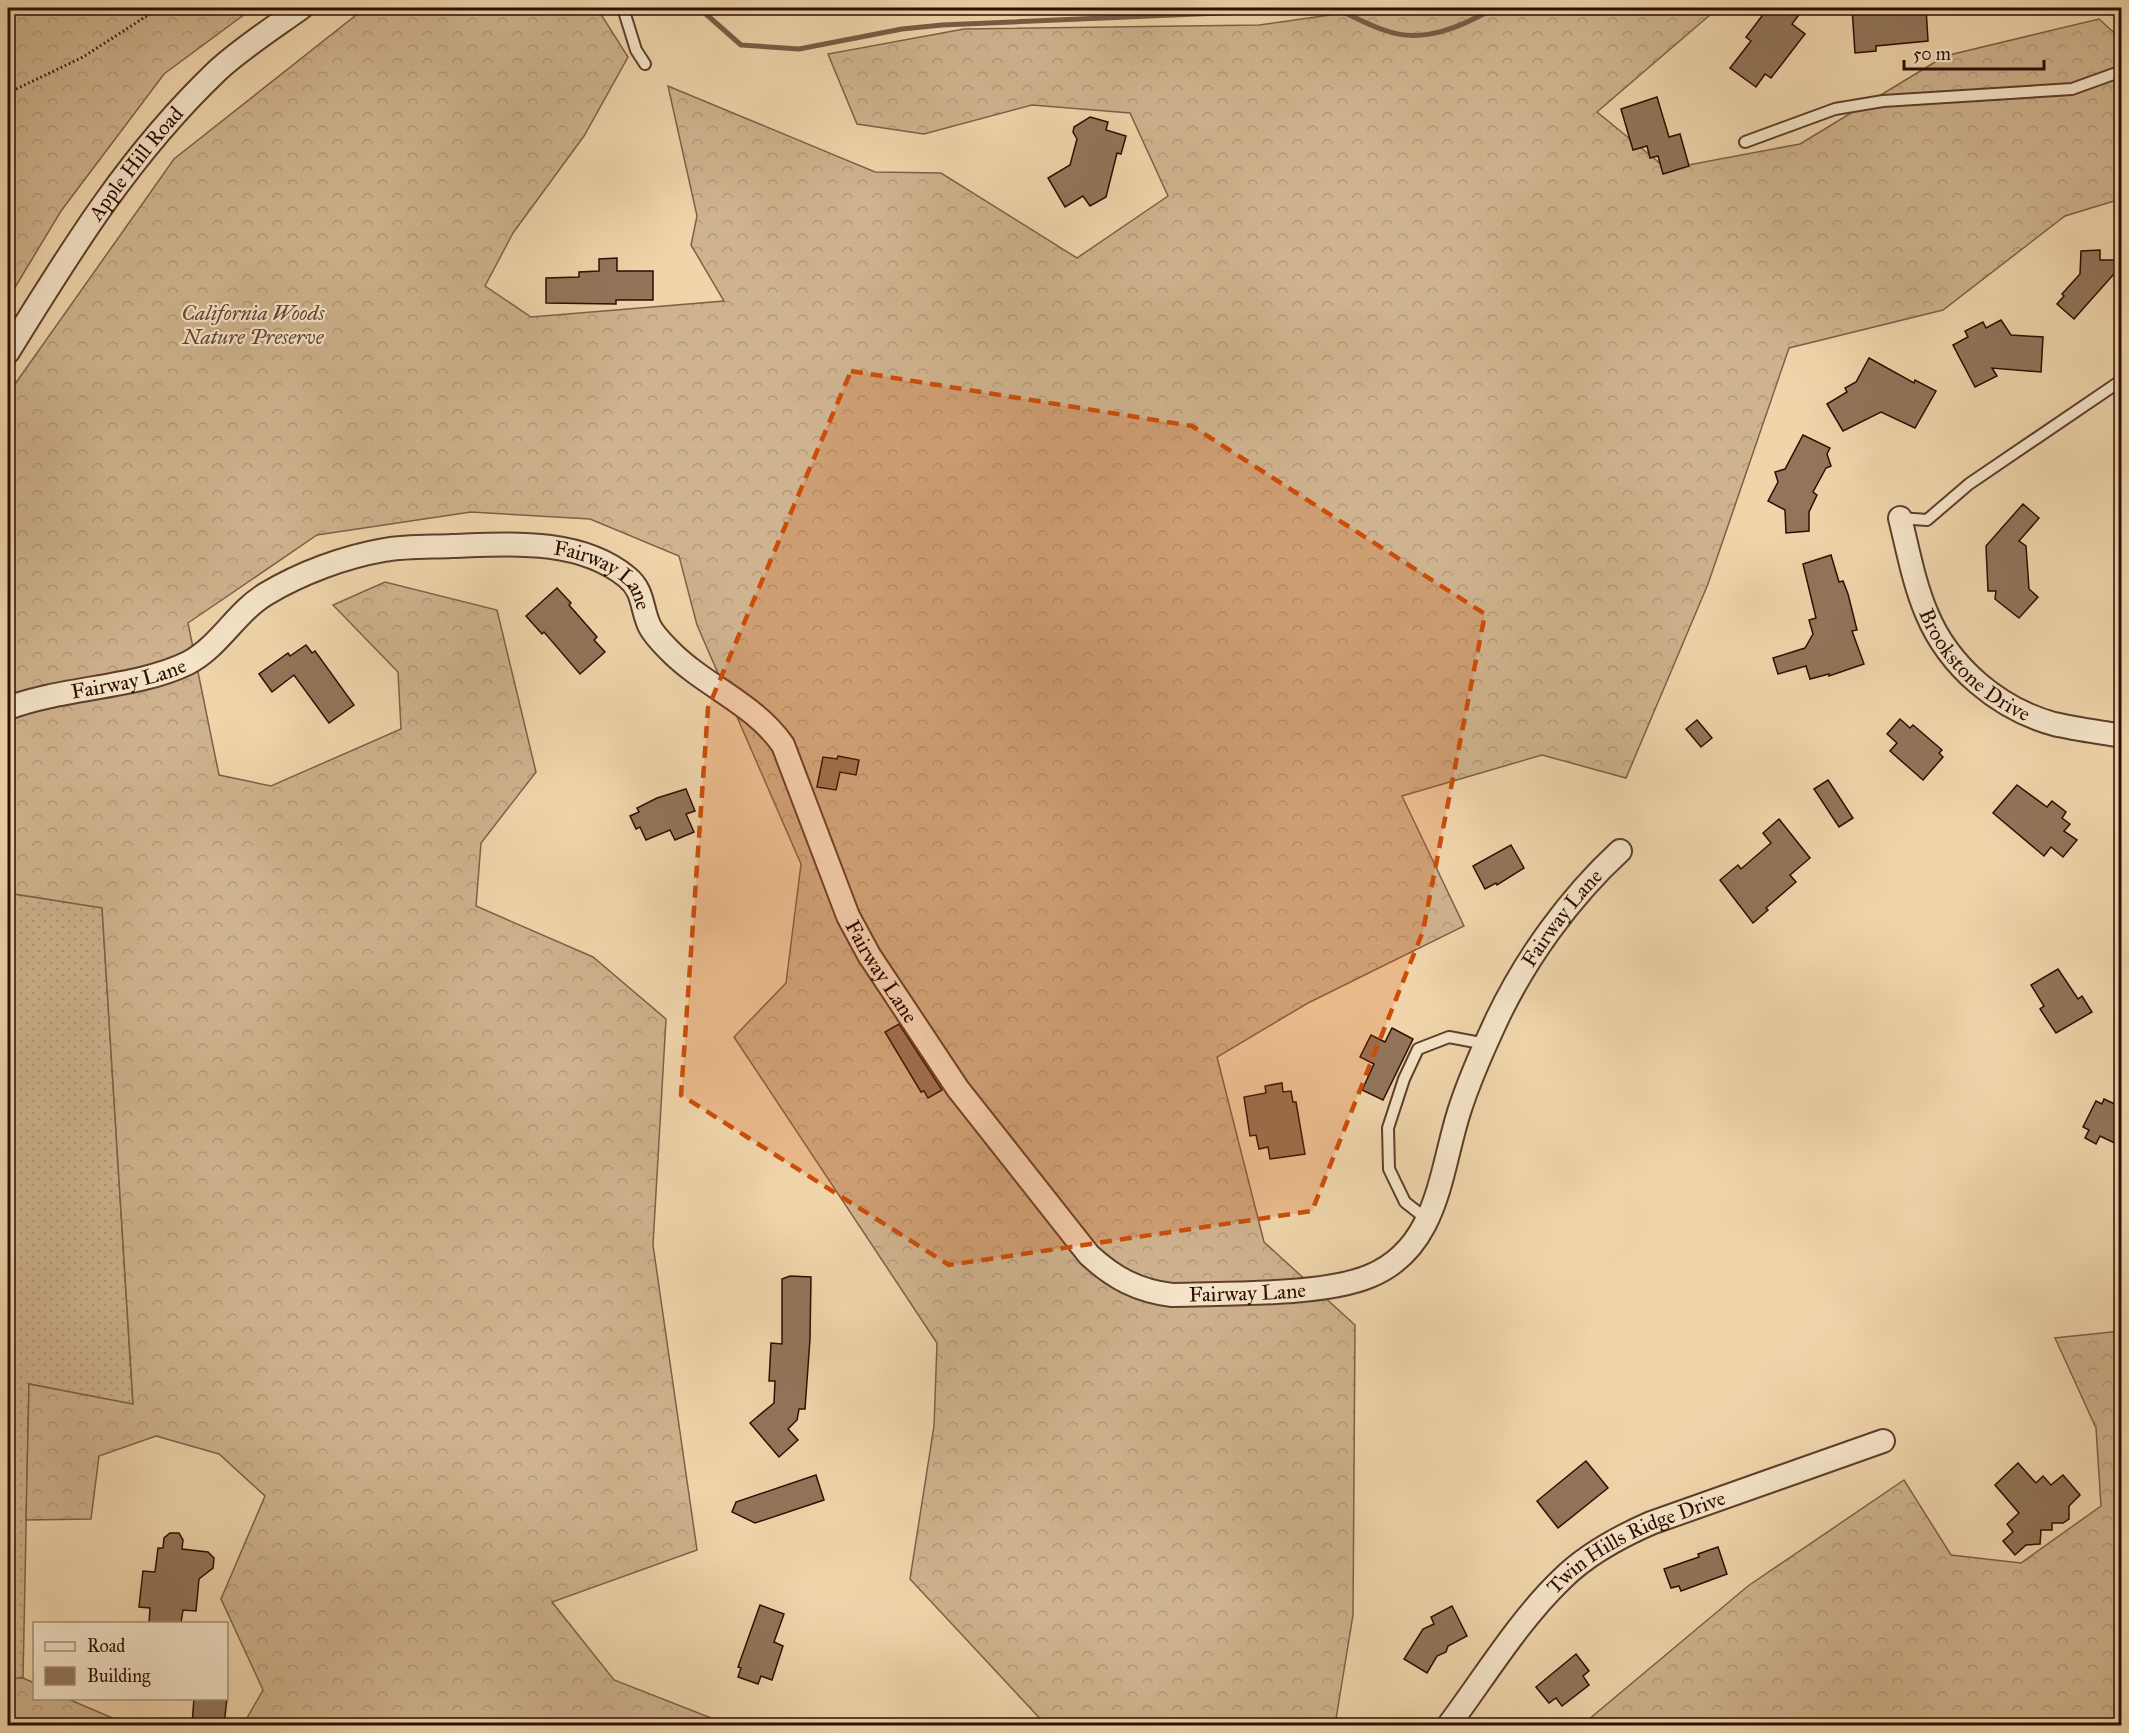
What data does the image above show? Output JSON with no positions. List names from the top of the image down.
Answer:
{
  "streets": {
    "street": [
      "Apple Hill Road",
      "Fairway Lane",
      "Brookstone Drive",
      "Twin Hills Ridge Drive"
    ]
  },
  "parks": ["California Woods Nature Preserve"],
  "legend": ["Road", "Building"],
  "scale_bar": "50 m"
}
